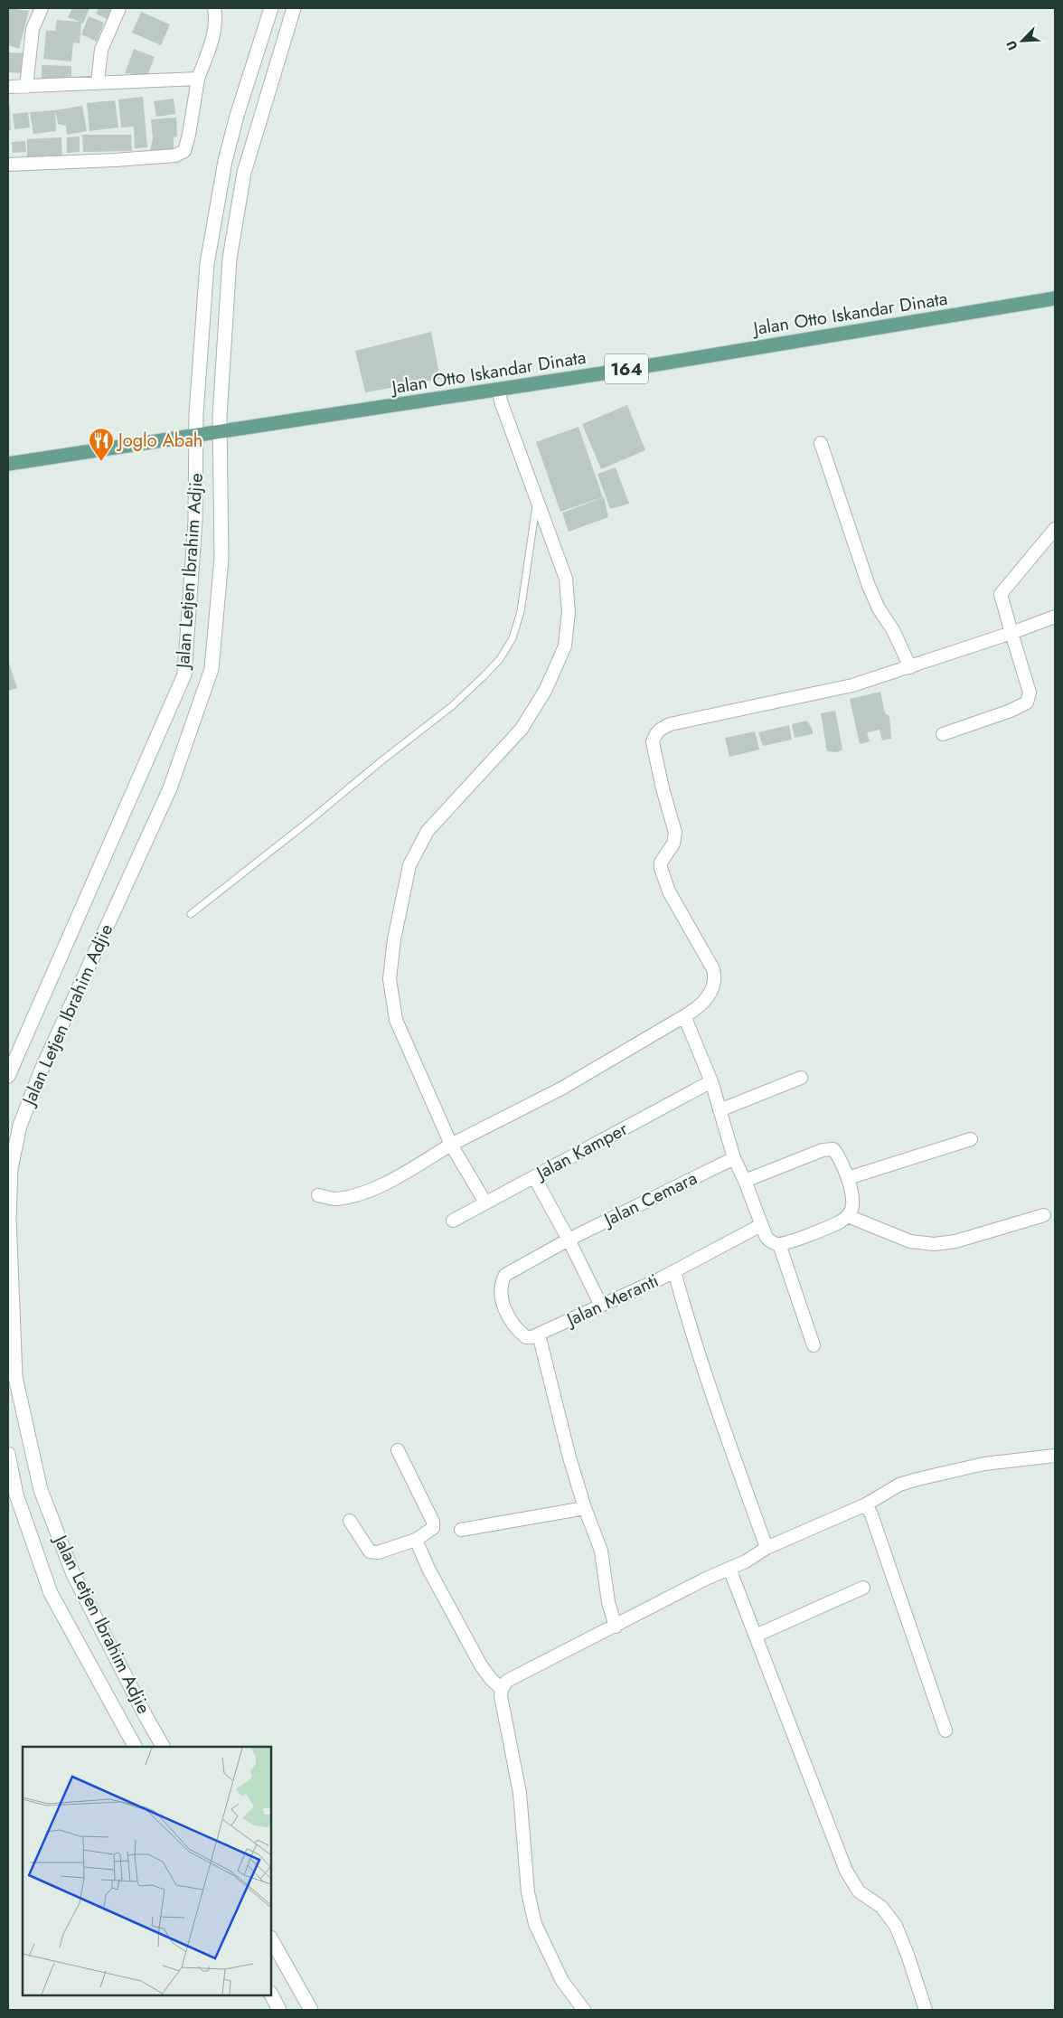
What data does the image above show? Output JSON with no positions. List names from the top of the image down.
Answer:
{
  "streets": {
    "main road": ["Jalan Otto Iskandar Dinata", "164"],
    "street": [
      "Jalan Letjen Ibrahim Adjie",
      "Jalan Kamper",
      "Jalan Cemara",
      "Jalan Meranti"
    ]
  },
  "crossings": [
    ["Jalan Otto Iskandar Dinata", "Jalan Letjen Ibrahim Adjie"],
    ["Jalan Cemara", "Jalan Meranti"]
  ],
  "places": {
    "restaurant": ["Joglo Abah"]
  },
  "north": "bottom left"
}
